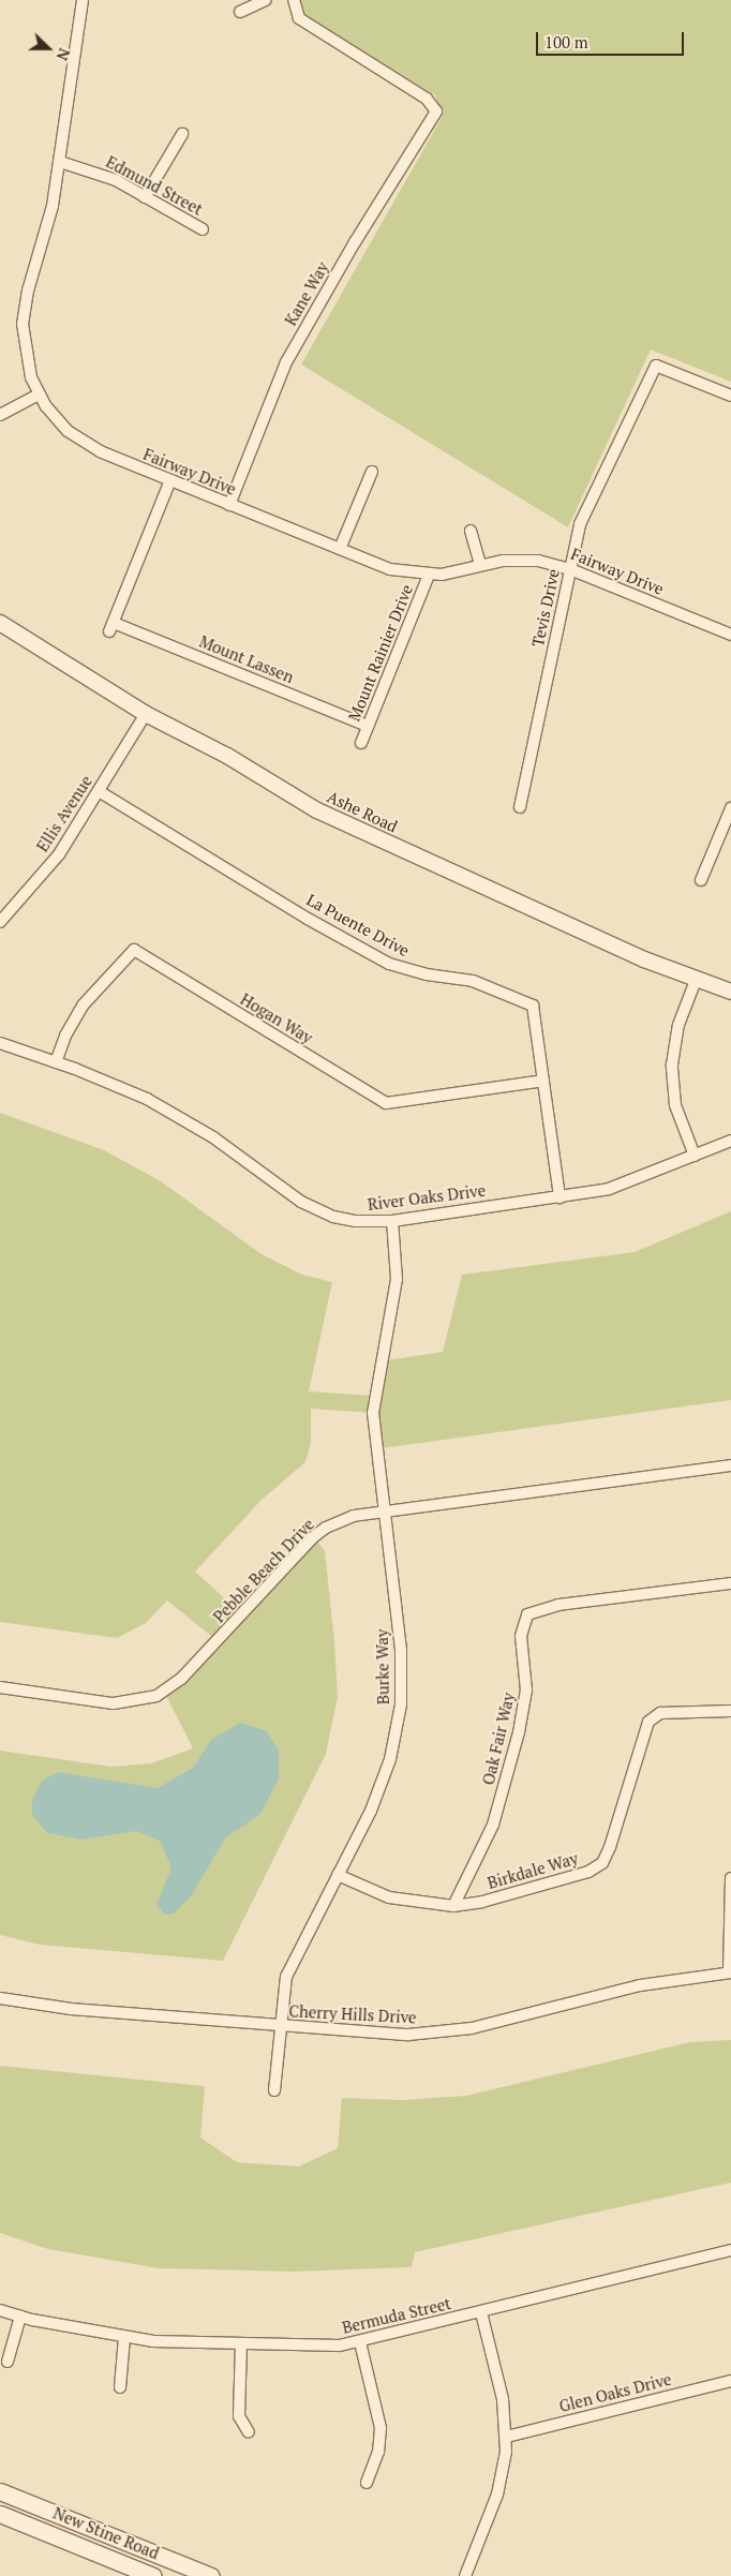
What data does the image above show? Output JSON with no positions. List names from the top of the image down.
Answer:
{
  "streets": {
    "main road": ["New Stine Road"],
    "street": [
      "Edmund Street",
      "Kane Way",
      "Fairway Drive",
      "Tevis Drive",
      "Mount Rainier Drive",
      "Mount Lassen",
      "Ashe Road",
      "Ellis Avenue",
      "La Puente Drive",
      "Hogan Way",
      "River Oaks Drive",
      "Pebble Beach Drive",
      "Burke Way",
      "Oak Fair Way",
      "Birkdale Way",
      "Cherry Hills Drive",
      "Bermuda Street",
      "Glen Oaks Drive"
    ]
  },
  "crossings": [
    ["Edmund Street", "Fairway Drive"],
    ["Kane Way", "Fairway Drive"],
    ["Fairway Drive", "Tevis Drive"],
    ["Fairway Drive", "Mount Rainier Drive"],
    ["Fairway Drive", "Mount Lassen"],
    ["Mount Rainier Drive", "Mount Lassen"],
    ["Ashe Road", "Ellis Avenue"],
    ["Ellis Avenue", "La Puente Drive"],
    ["La Puente Drive", "Hogan Way"],
    ["La Puente Drive", "River Oaks Drive"],
    ["Hogan Way", "River Oaks Drive"],
    ["River Oaks Drive", "Burke Way"],
    ["Pebble Beach Drive", "Burke Way"],
    ["Burke Way", "Birkdale Way"],
    ["Burke Way", "Cherry Hills Drive"],
    ["Oak Fair Way", "Birkdale Way"]
  ],
  "scale_bar": "100 m",
  "north": "right"
}
